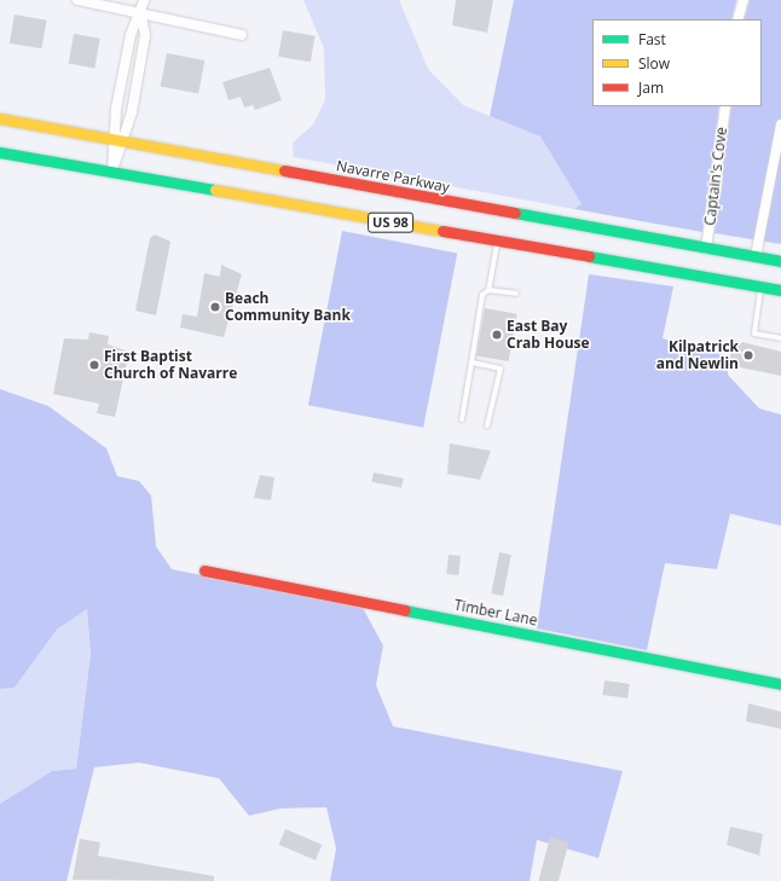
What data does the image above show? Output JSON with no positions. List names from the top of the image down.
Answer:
{
  "streets": {
    "main road": ["Navarre Parkway", "US 98", "Timber Lane"],
    "street": ["Captain's Cove"]
  },
  "crossings": [
    ["Navarre Parkway", "Captain's Cove"]
  ],
  "places": [
    "Beach Community Bank",
    "East Bay Crab House",
    "Kilpatrick and Newlin",
    "First Baptist Church of Navarre"
  ],
  "legend": ["Fast", "Slow", "Jam"]
}
